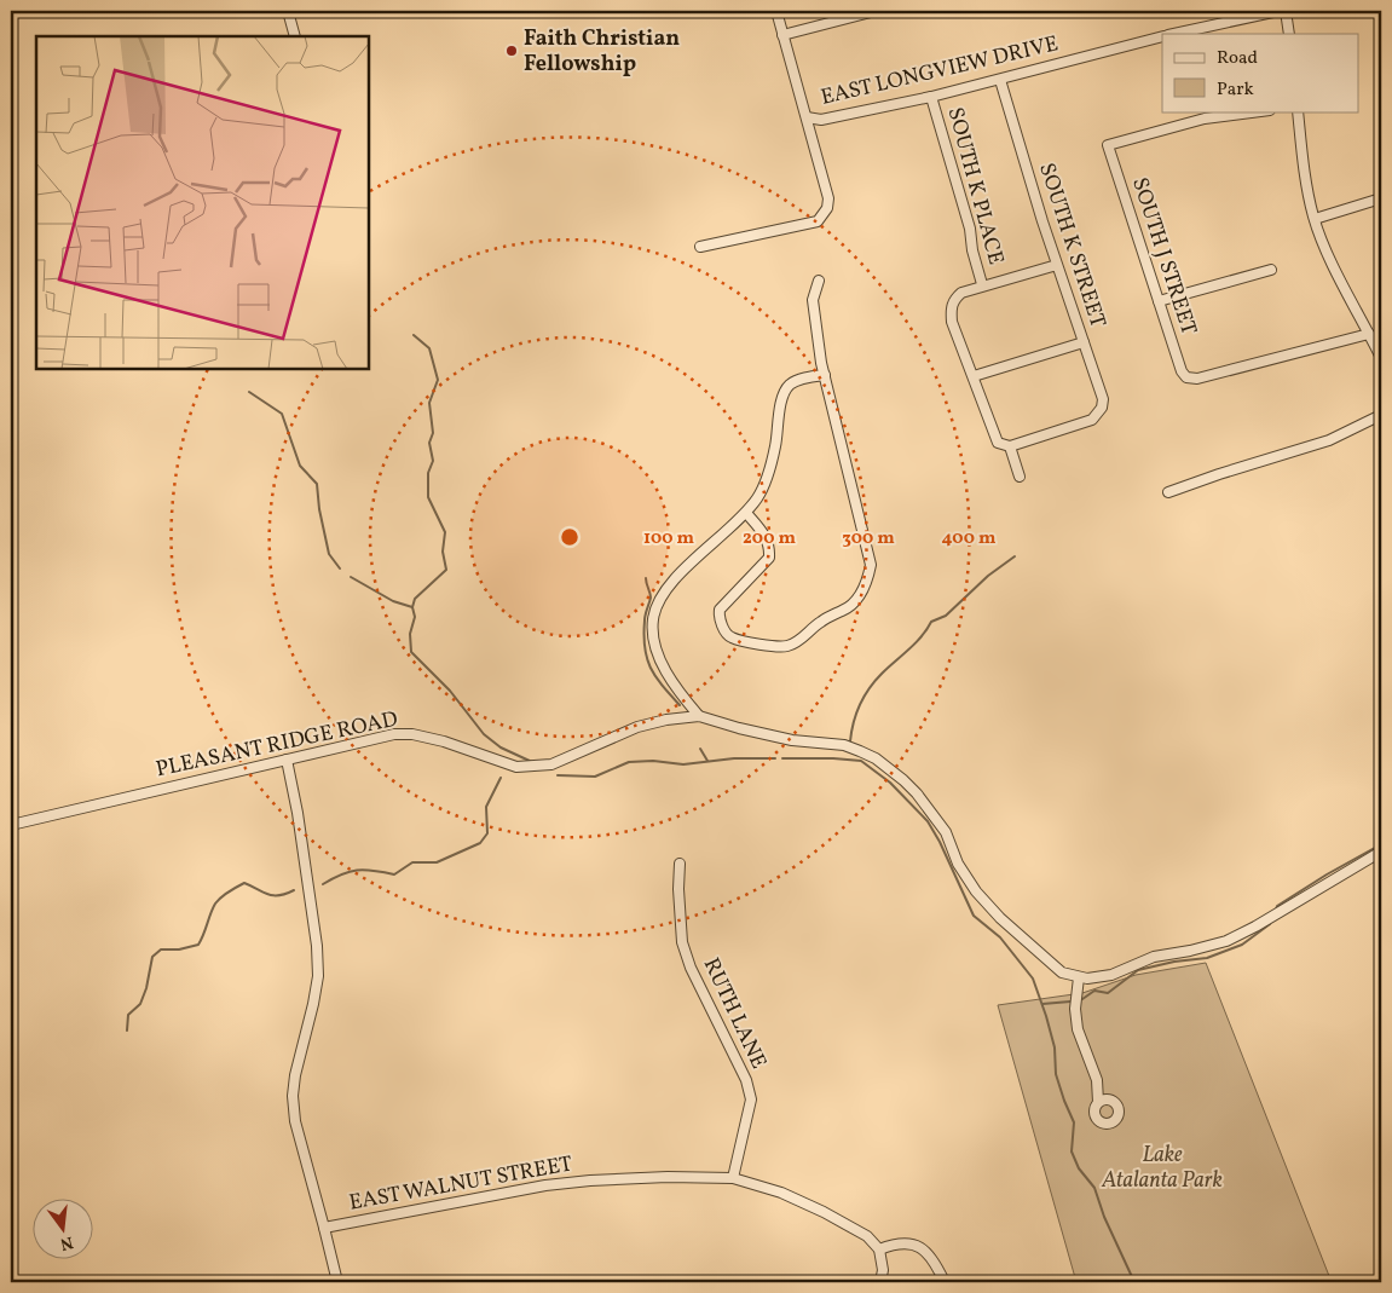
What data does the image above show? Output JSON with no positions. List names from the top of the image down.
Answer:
{
  "streets": {
    "street": [
      "EAST LONGVIEW DRIVE",
      "SOUTH K PLACE",
      "SOUTH K STREET",
      "SOUTH J STREET",
      "PLEASANT RIDGE ROAD",
      "RUTH LANE",
      "EAST WALNUT STREET"
    ]
  },
  "crossings": [
    ["EAST LONGVIEW DRIVE", "SOUTH K PLACE"],
    ["EAST LONGVIEW DRIVE", "SOUTH K STREET"],
    ["RUTH LANE", "EAST WALNUT STREET"]
  ],
  "parks": ["Lake Atalanta Park"],
  "places": ["Faith Christian Fellowship"],
  "legend": ["Road", "Park"],
  "north": "bottom",
  "rings": [
    "100 m",
    "200 m",
    "300 m",
    "400 m"
  ]
}
